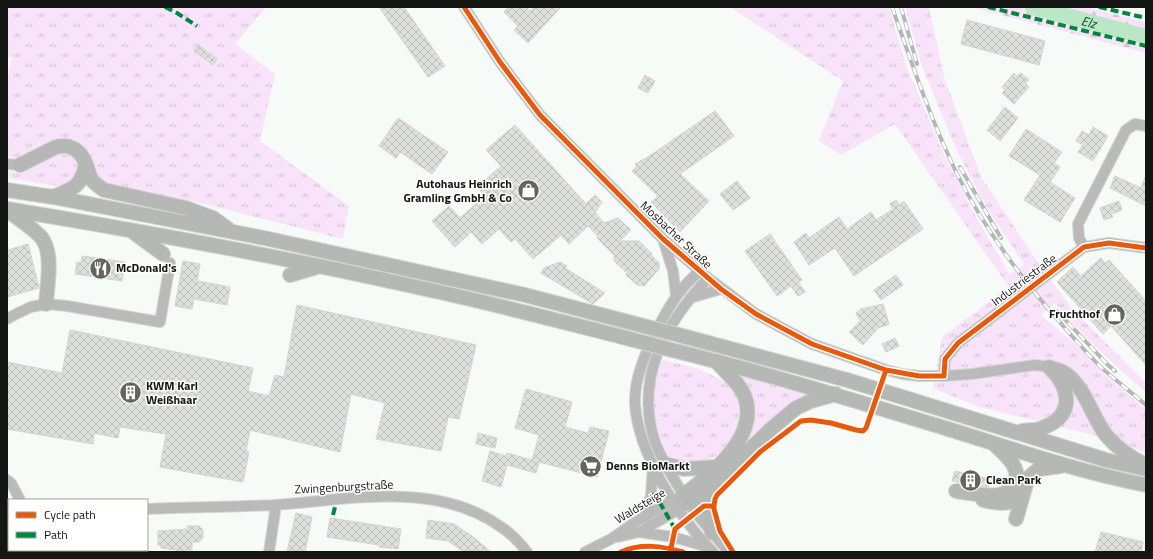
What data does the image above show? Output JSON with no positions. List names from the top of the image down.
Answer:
{
  "streets": {
    "street": [
      "Mosbacher Straße",
      "Industriestraße",
      "Zwingenburgstraße",
      "Waldsteige"
    ]
  },
  "crossings": [
    ["Mosbacher Straße", "Industriestraße"]
  ],
  "water": ["Elz"],
  "places": {
    "shop": ["Autohaus Heinrich Gramling GmbH & Co", "Fruchthof"],
    "restaurant": ["McDonald's"],
    "building": ["KWM Karl Weißhaar", "Clean Park"],
    "supermarket": ["Denns BioMarkt"]
  },
  "legend": ["Cycle path", "Path"]
}
